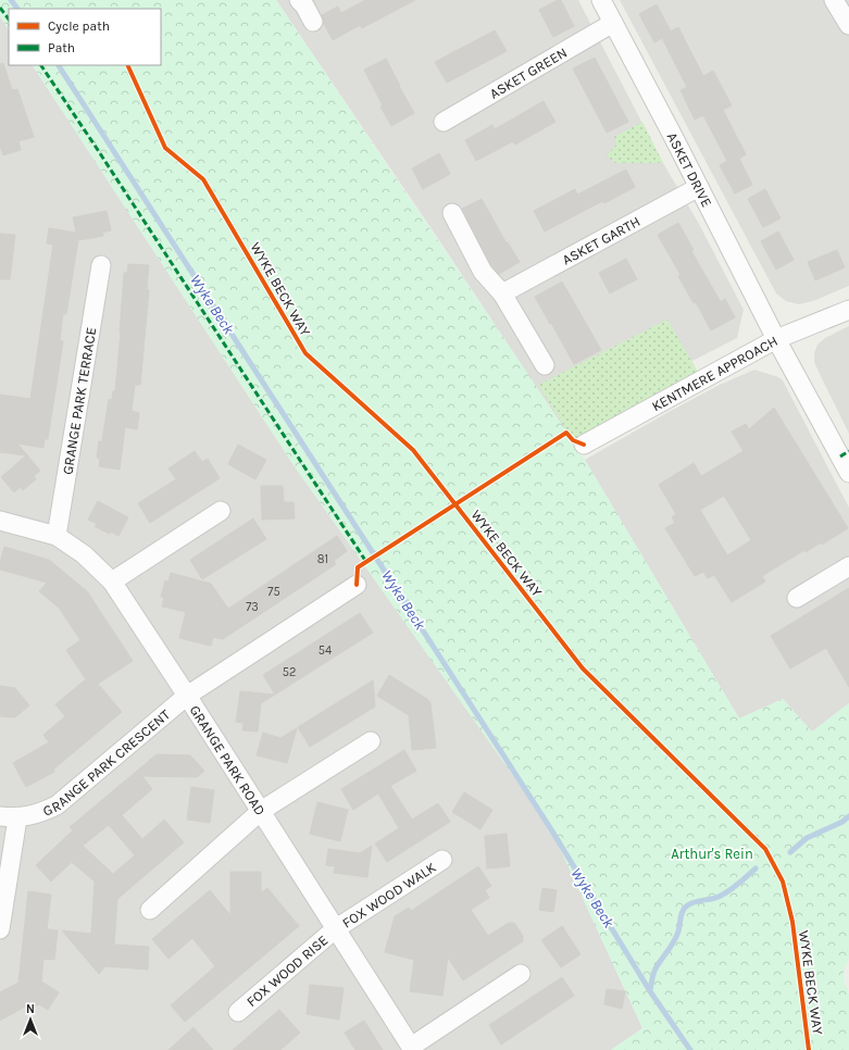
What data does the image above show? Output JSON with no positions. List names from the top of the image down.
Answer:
{
  "streets": {
    "street": [
      "ASKET GREEN",
      "ASKET DRIVE",
      "ASKET GARTH",
      "KENTMERE APPROACH",
      "GRANGE PARK TERRACE",
      "GRANGE PARK ROAD",
      "GRANGE PARK CRESCENT",
      "FOX WOOD WALK",
      "FOX WOOD RISE"
    ],
    "cycle path": ["WYKE BECK WAY"]
  },
  "crossings": [
    ["ASKET GREEN", "ASKET DRIVE"],
    ["ASKET DRIVE", "ASKET GARTH"],
    ["ASKET DRIVE", "KENTMERE APPROACH"],
    ["GRANGE PARK TERRACE", "GRANGE PARK ROAD"],
    ["GRANGE PARK ROAD", "GRANGE PARK CRESCENT"],
    ["GRANGE PARK ROAD", "FOX WOOD WALK"],
    ["GRANGE PARK ROAD", "FOX WOOD RISE"],
    ["FOX WOOD WALK", "FOX WOOD RISE"]
  ],
  "water": ["Wyke Beck"],
  "parks": ["Arthur's Rein"],
  "house_numbers": [
    "81",
    "75",
    "73",
    "54",
    "52"
  ],
  "legend": ["Cycle path", "Path"],
  "north": "top"
}
